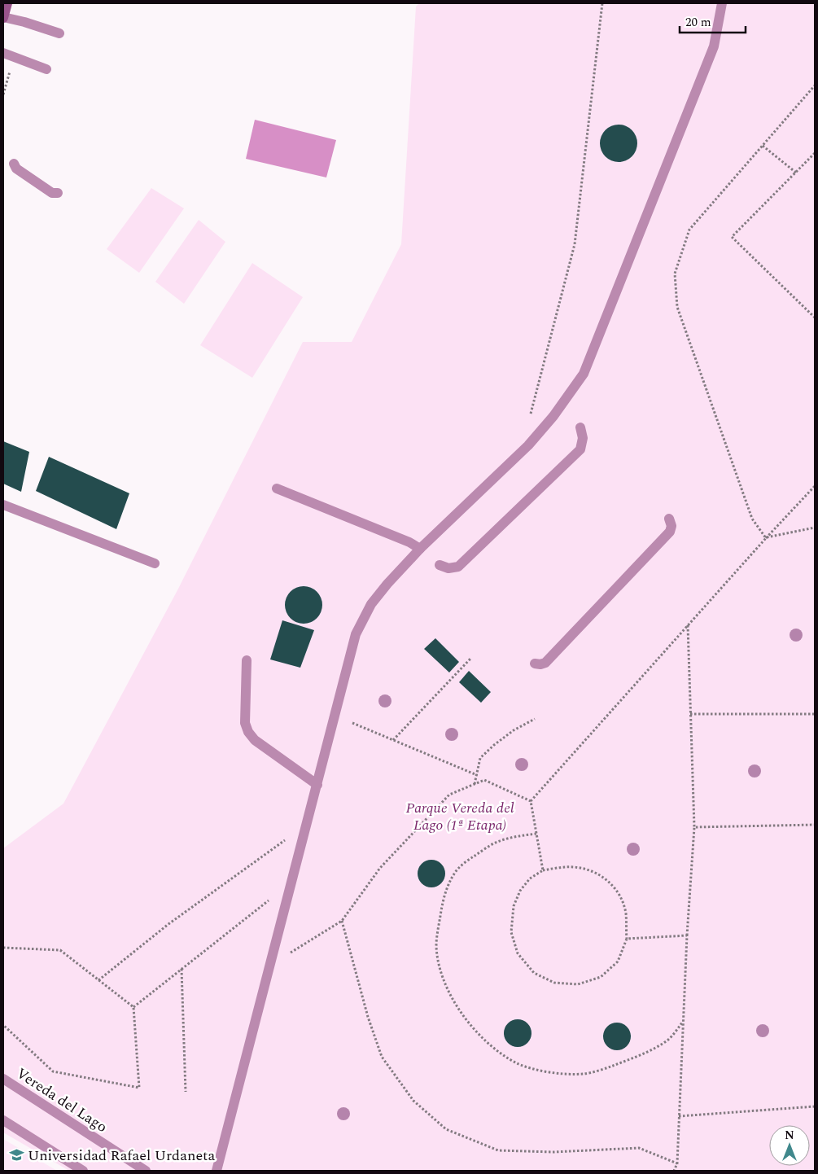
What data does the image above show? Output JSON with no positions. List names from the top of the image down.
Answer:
{
  "streets": {
    "street": ["Vereda del Lago"]
  },
  "parks": ["Parque Vereda del Lago (1ª Etapa)"],
  "places": {
    "school or university": ["Universidad Rafael Urdaneta"]
  },
  "scale_bar": "20 m",
  "north": "top"
}
